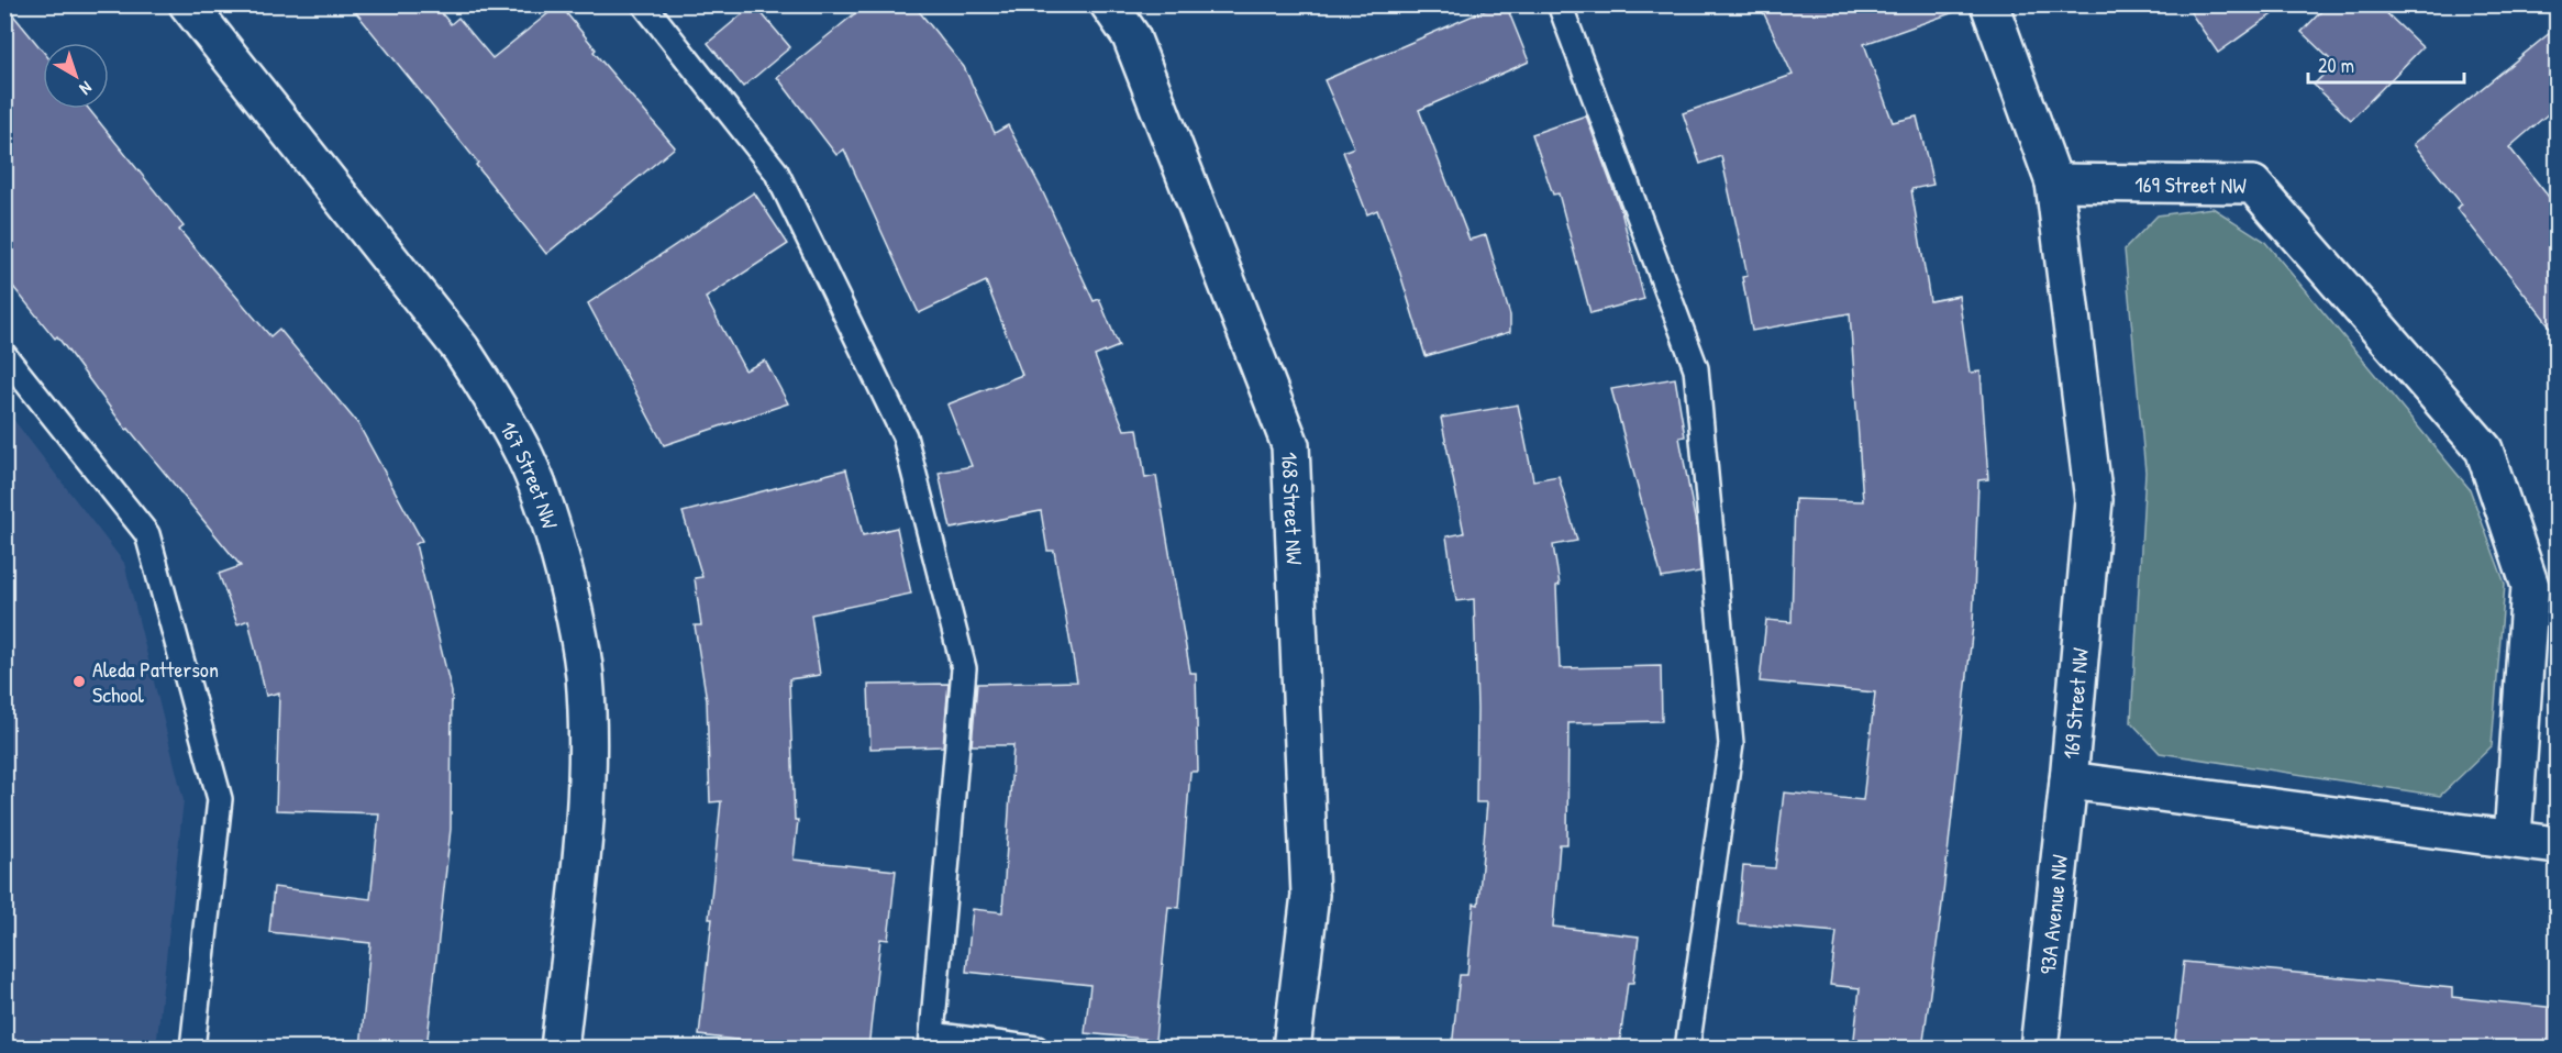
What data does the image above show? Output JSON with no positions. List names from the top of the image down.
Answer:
{
  "streets": {
    "street": [
      "169 Street NW",
      "167 Street NW",
      "168 Street NW",
      "93A Avenue NW"
    ]
  },
  "crossings": [
    ["169 Street NW", "93A Avenue NW"]
  ],
  "places": ["Aleda Patterson School"],
  "scale_bar": "20 m",
  "north": "bottom right"
}
